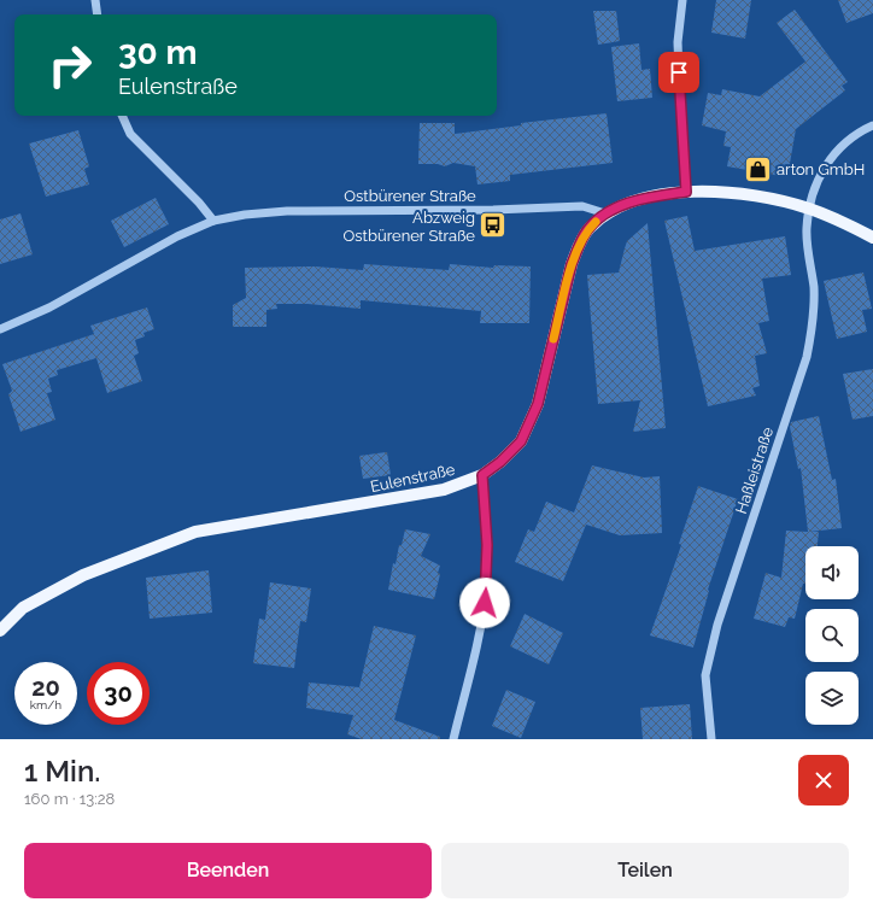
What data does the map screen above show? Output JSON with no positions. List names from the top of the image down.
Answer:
{
  "streets": {
    "main road": ["Eulenstraße"],
    "street": ["Ostbürener Straße", "Haßleistraße"]
  },
  "crossings": [
    ["Ostbürener Straße", "Eulenstraße"],
    ["Haßleistraße", "Eulenstraße"]
  ],
  "places": {
    "shop": ["arton GmbH"],
    "bus stop": ["Abzweig Ostbürener Straße"]
  },
  "page": {
    "turn": ["30 m", "Eulenstraße"],
    "speed": "20 km/h",
    "limit": "30",
    "heading": ["1 Min.", "160 m · 13:28"],
    "buttons": ["Beenden", "Teilen"]
  }
}
